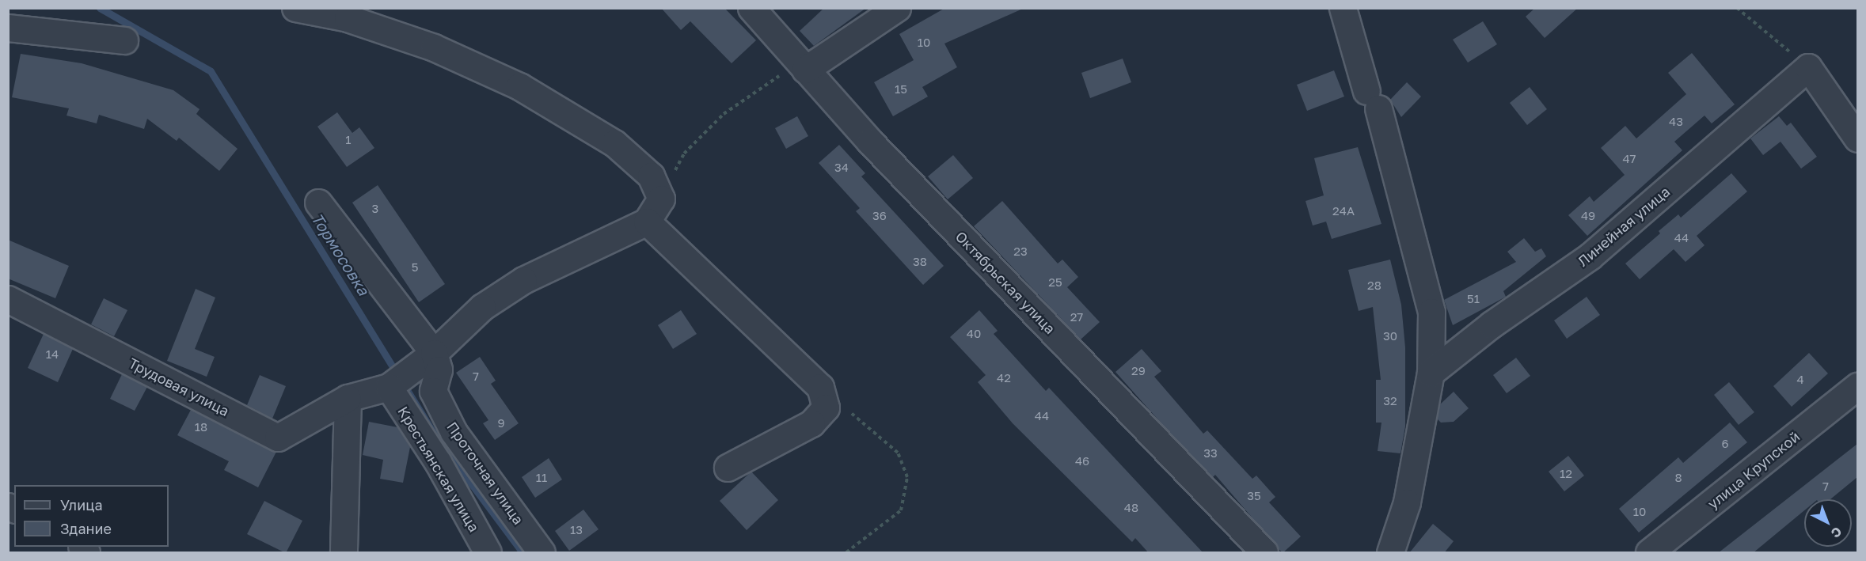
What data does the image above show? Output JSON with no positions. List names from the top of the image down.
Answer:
{
  "streets": {
    "street": [
      "Линейная улица",
      "Октябрьская улица",
      "Трудовая улица",
      "Крестьянская улица",
      "улица Крупской",
      "Проточная улица"
    ]
  },
  "water": ["Тормосовка"],
  "house_numbers": [
    "10",
    "15",
    "43",
    "1",
    "47",
    "34",
    "3",
    "24А",
    "36",
    "49",
    "44",
    "23",
    "38",
    "5",
    "25",
    "28",
    "51",
    "27",
    "40",
    "30",
    "14",
    "29",
    "7",
    "42",
    "4",
    "32",
    "44",
    "9",
    "18",
    "6",
    "33",
    "46",
    "12",
    "11",
    "8",
    "7",
    "35",
    "48",
    "10",
    "13"
  ],
  "legend": ["Улица", "Здание"],
  "north": "bottom right"
}
